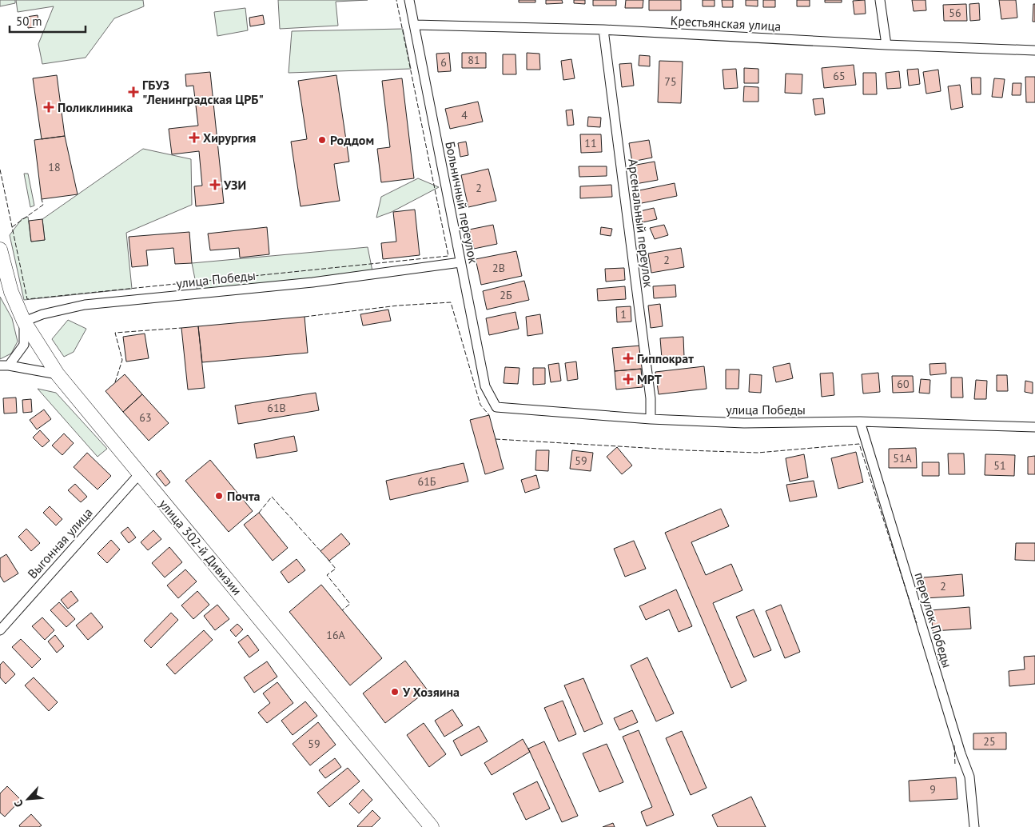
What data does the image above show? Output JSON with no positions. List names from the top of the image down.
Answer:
{
  "streets": {
    "main road": ["улица 302-й Дивизии"],
    "street": [
      "Крестьянская улица",
      "Больничный переулок",
      "Арсенальный переулок",
      "улица Победы",
      "Выгонная улица",
      "переулок Победы"
    ]
  },
  "crossings": [
    ["Крестьянская улица", "Больничный переулок"],
    ["Крестьянская улица", "Арсенальный переулок"],
    ["Больничный переулок", "улица Победы"],
    ["Арсенальный переулок", "улица Победы"],
    ["улица Победы", "улица 302-й Дивизии"],
    ["улица Победы", "переулок Победы"],
    ["Выгонная улица", "улица 302-й Дивизии"]
  ],
  "places": {
    "health": [
      "ГБУЗ \"Ленинградская ЦРБ\"",
      "Поликлиника",
      "Хирургия",
      "УЗИ",
      "Гиппократ",
      "МРТ"
    ],
    "other": ["Роддом", "Почта", "У Хозяина"]
  },
  "house_numbers": [
    "56",
    "81",
    "6",
    "65",
    "75",
    "4",
    "11",
    "18",
    "2",
    "2",
    "2В",
    "2Б",
    "1",
    "60",
    "61В",
    "63",
    "51А",
    "59",
    "51",
    "61Б",
    "2",
    "16А",
    "25",
    "59",
    "9"
  ],
  "scale_bar": "50 m",
  "north": "bottom left"
}
